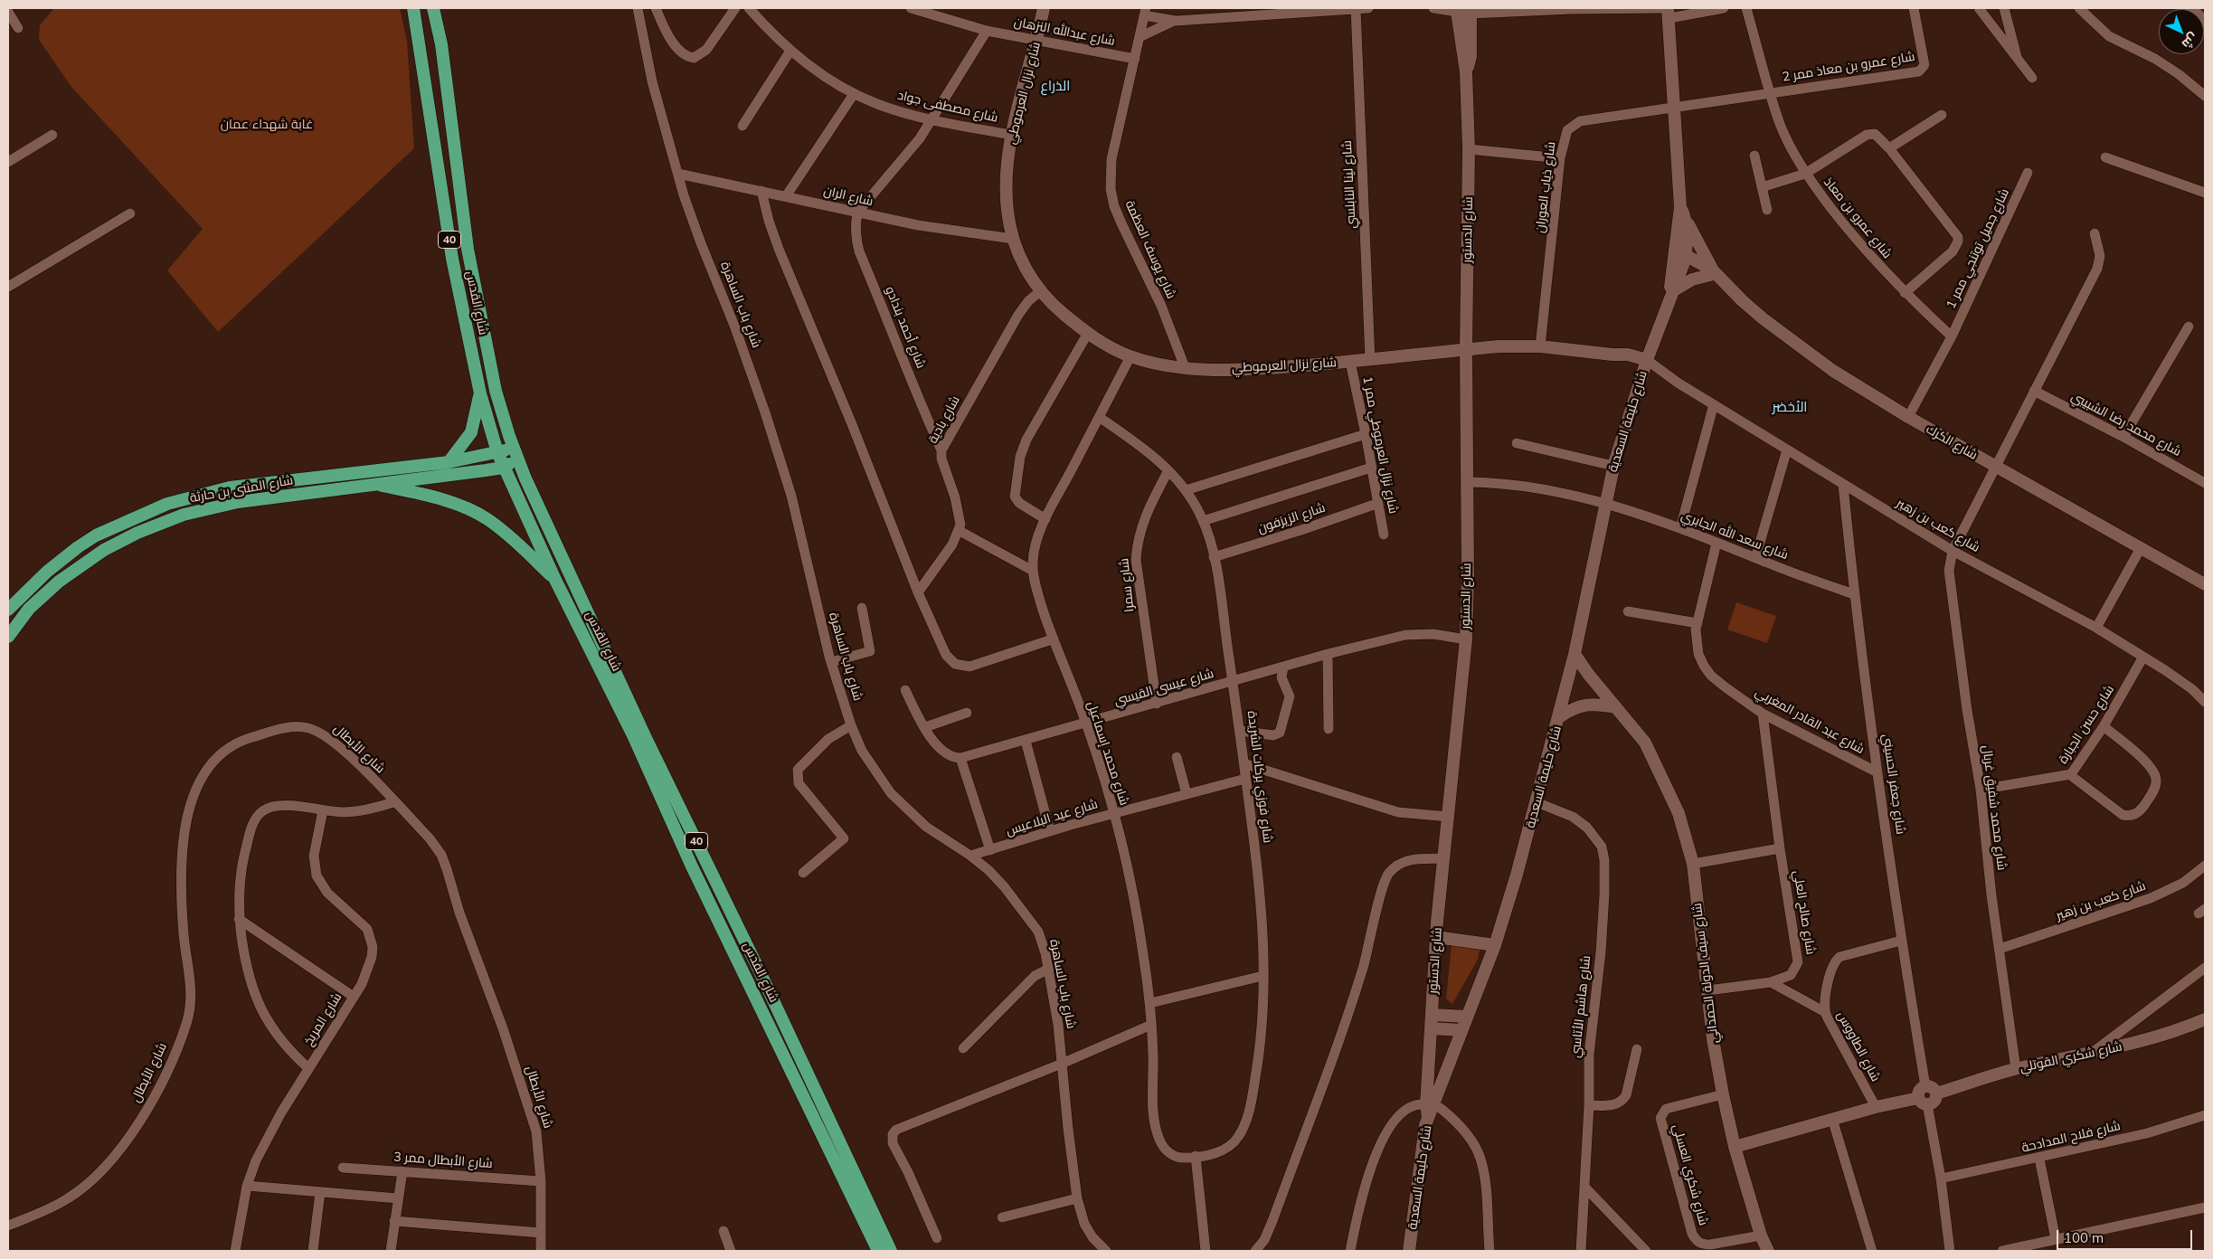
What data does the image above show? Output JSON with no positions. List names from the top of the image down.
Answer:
{
  "streets": {
    "highway": ["40", "شارع القدس", "شارع المثنى بن حارثة"],
    "street": [
      "شارع عبدالله النزهان",
      "شارع عمرو بن معاذ ممر 2",
      "شارع نزال العرموطي",
      "شارع مصطفى جواد",
      "شارع لينا النابلسي",
      "شارع ذياب العوران",
      "شارع الران",
      "شارع عمرو بن معاذ",
      "شارع الدستور",
      "شارع جميل توتنجي ممر 1",
      "شارع يوسف العظمة",
      "شارع باب الساهرة",
      "شارع أحمد بندادو",
      "شارع بادية",
      "شارع حليمة السعدية",
      "شارع محمد رضا الشبيبي",
      "شارع الكرك",
      "شارع نزال العرموطي ممر 1",
      "شارع الزيزفون",
      "شارع كعب بن زهير",
      "شارع سعد الله الجابري",
      "شارع سمرا",
      "شارع عيسى القيسي",
      "شارع عبد القادر المغربي",
      "شارع حسن الجبارة",
      "شارع الأبطال",
      "شارع محمد إسماعيل",
      "شارع فوزي بركات الشريدة",
      "شارع جعفر الحسيني",
      "شارع محمد شفيق غربال",
      "شارع عيد البلاعيس",
      "شارع صالح العلي",
      "شارع سيف الدولة الحمداني",
      "شارع هاشم الأتاسي",
      "شارع المريخ",
      "شارع الطاووس",
      "شارع شكري القوتلي",
      "شارع فلاح المدادحة",
      "شارع الأبطال ممر 3",
      "شارع شكري العسلي"
    ]
  },
  "crossings": [
    ["شارع عبدالله النزهان", "شارع نزال العرموطي"],
    ["شارع عبدالله النزهان", "شارع يوسف العظمة"],
    ["شارع عمرو بن معاذ ممر 2", "شارع ذياب العوران"],
    ["شارع عمرو بن معاذ ممر 2", "شارع عمرو بن معاذ"],
    ["شارع نزال العرموطي", "شارع مصطفى جواد"],
    ["شارع نزال العرموطي", "شارع لينا النابلسي"],
    ["شارع نزال العرموطي", "شارع ذياب العوران"],
    ["شارع نزال العرموطي", "شارع الران"],
    ["شارع نزال العرموطي", "شارع الدستور"],
    ["شارع نزال العرموطي", "شارع يوسف العظمة"],
    ["شارع نزال العرموطي", "شارع بادية"],
    ["شارع نزال العرموطي", "شارع حليمة السعدية"],
    ["شارع نزال العرموطي", "شارع نزال العرموطي ممر 1"],
    ["شارع نزال العرموطي", "شارع كعب بن زهير"],
    ["شارع نزال العرموطي", "شارع محمد إسماعيل"],
    ["شارع ذياب العوران", "شارع عمرو بن معاذ"],
    ["شارع ذياب العوران", "شارع حليمة السعدية"],
    ["شارع الران", "شارع باب الساهرة"],
    ["شارع الران", "شارع أحمد بندادو"],
    ["شارع عمرو بن معاذ", "شارع جميل توتنجي ممر 1"],
    ["شارع الدستور", "شارع حليمة السعدية"],
    ["شارع الدستور", "شارع سعد الله الجابري"],
    ["شارع الدستور", "شارع عيسى القيسي"],
    ["شارع القدس", "شارع المثنى بن حارثة"],
    ["شارع باب الساهرة", "شارع عيد البلاعيس"],
    ["شارع أحمد بندادو", "شارع بادية"],
    ["شارع حليمة السعدية", "شارع الكرك"],
    ["شارع حليمة السعدية", "شارع كعب بن زهير"],
    ["شارع حليمة السعدية", "شارع سعد الله الجابري"],
    ["شارع حليمة السعدية", "شارع سيف الدولة الحمداني"],
    ["شارع حليمة السعدية", "شارع هاشم الأتاسي"],
    ["شارع الكرك", "شارع محمد شفيق غربال"],
    ["شارع نزال العرموطي ممر 1", "شارع الزيزفون"],
    ["شارع الزيزفون", "شارع فوزي بركات الشريدة"],
    ["شارع كعب بن زهير", "شارع حسن الجبارة"],
    ["شارع كعب بن زهير", "شارع جعفر الحسيني"],
    ["شارع كعب بن زهير", "شارع محمد شفيق غربال"],
    ["شارع سعد الله الجابري", "شارع عبد القادر المغربي"],
    ["شارع سعد الله الجابري", "شارع جعفر الحسيني"],
    ["شارع سمرا", "شارع عيسى القيسي"],
    ["شارع سمرا", "شارع فوزي بركات الشريدة"],
    ["شارع عيسى القيسي", "شارع محمد إسماعيل"],
    ["شارع عيسى القيسي", "شارع فوزي بركات الشريدة"],
    ["شارع عبد القادر المغربي", "شارع جعفر الحسيني"],
    ["شارع عبد القادر المغربي", "شارع صالح العلي"],
    ["شارع حسن الجبارة", "شارع محمد شفيق غربال"],
    ["شارع الأبطال", "شارع الأبطال ممر 3"],
    ["شارع محمد إسماعيل", "شارع فوزي بركات الشريدة"],
    ["شارع محمد إسماعيل", "شارع عيد البلاعيس"],
    ["شارع فوزي بركات الشريدة", "شارع عيد البلاعيس"],
    ["شارع جعفر الحسيني", "شارع الطاووس"],
    ["شارع جعفر الحسيني", "شارع شكري القوتلي"],
    ["شارع محمد شفيق غربال", "شارع شكري القوتلي"],
    ["شارع صالح العلي", "شارع سيف الدولة الحمداني"],
    ["شارع سيف الدولة الحمداني", "شارع شكري العسلي"]
  ],
  "districts": ["الذراع", "الأخضر"],
  "parks": ["غابة شهداء عمان"],
  "scale_bar": "100 m",
  "north": "bottom right"
}
